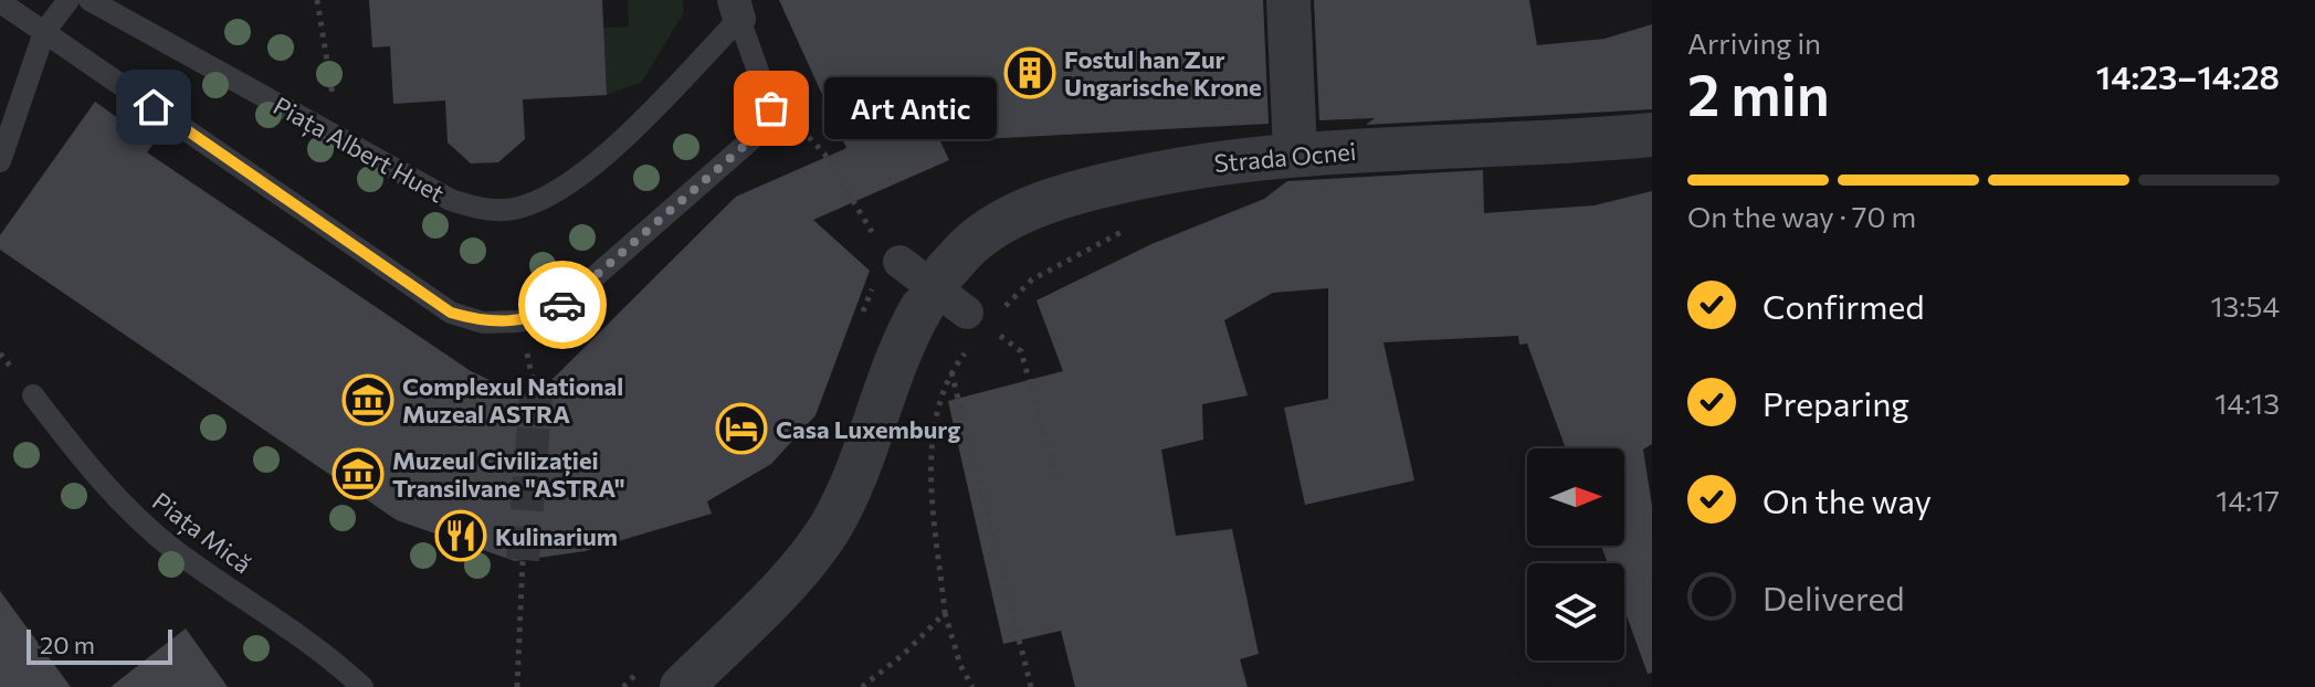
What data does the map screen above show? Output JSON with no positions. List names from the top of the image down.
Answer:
{
  "streets": {
    "street": ["Strada Ocnei"],
    "lane": ["Piața Albert Huet", "Piața Mică"]
  },
  "places": {
    "building": ["Fostul han Zur Ungarische Krone"],
    "other": ["Art Antic"],
    "museum": ["Complexul National Muzeal ASTRA", "Muzeul Civilizației Transilvane \"ASTRA\""],
    "hotel": ["Casa Luxemburg"],
    "restaurant": ["Kulinarium"]
  },
  "scale_bar": "20 m",
  "north": "right",
  "page": {
    "heading": ["2 min", "Arriving in", "14:23–14:28"],
    "bubble": "Art Antic",
    "bar": "On the way · 70 m",
    "list": [
      ["Confirmed", "13:54"],
      ["Preparing", "14:13"],
      ["On the way", "14:17"],
      "Delivered"
    ],
    "scale": "20 m"
  }
}
